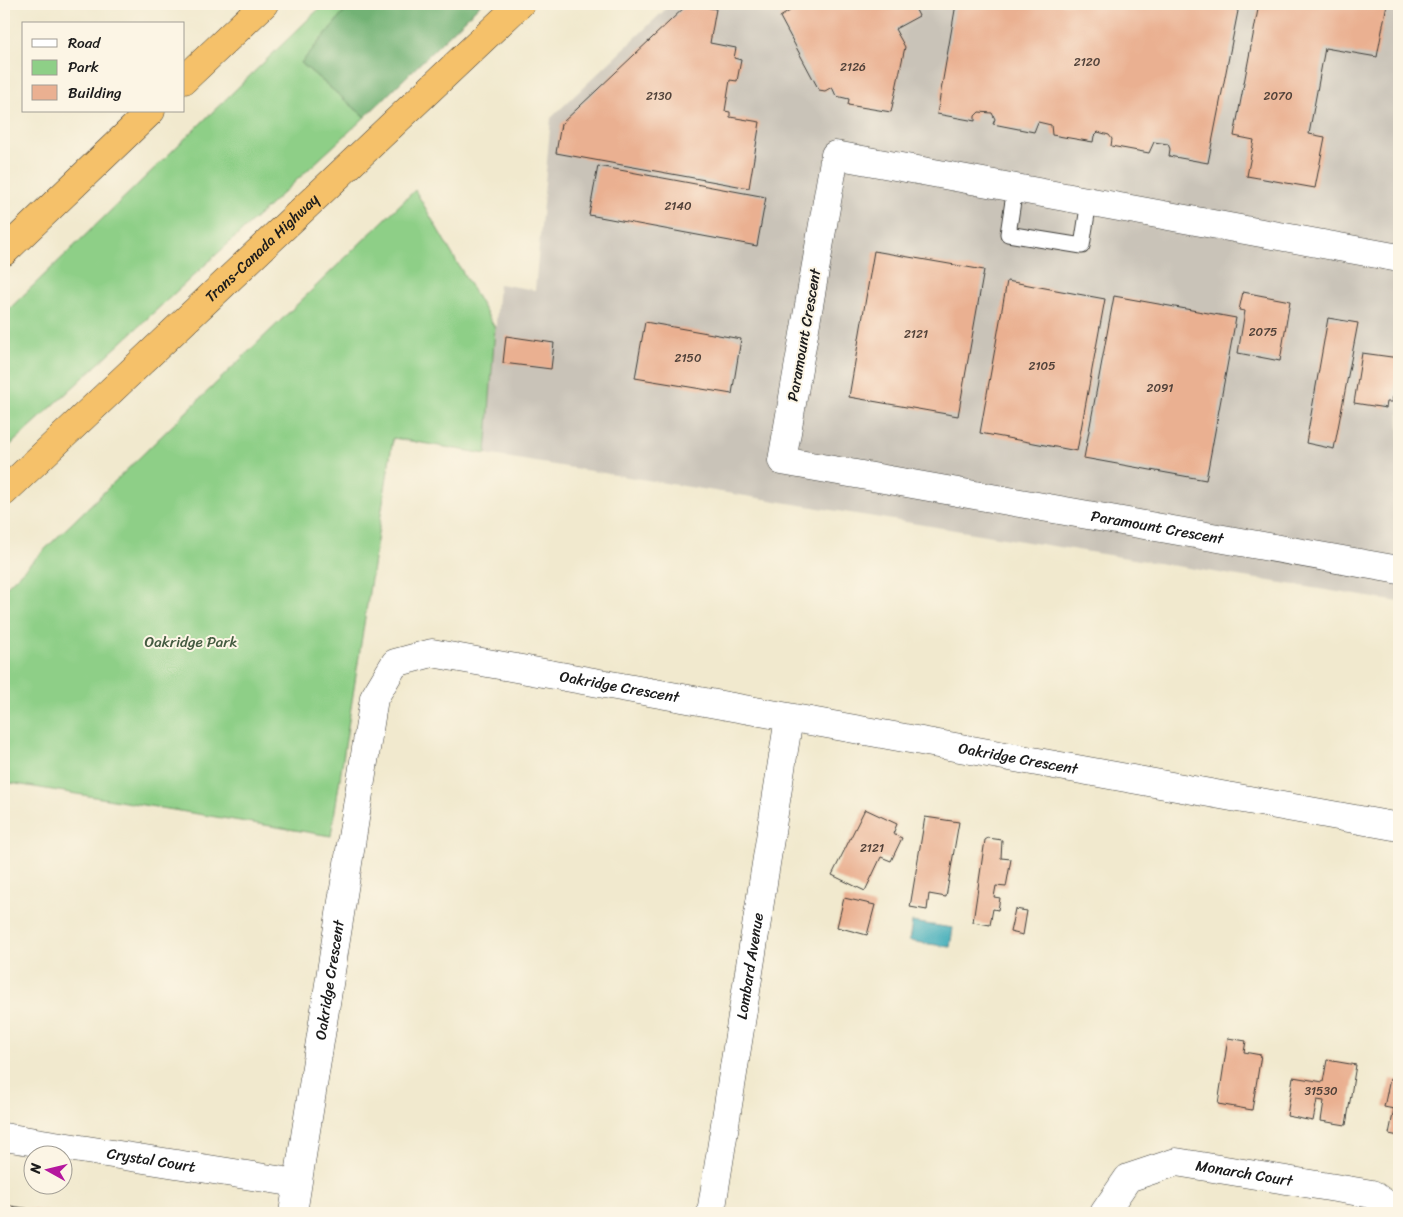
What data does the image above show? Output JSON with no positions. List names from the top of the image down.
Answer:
{
  "streets": {
    "highway": ["Trans-Canada Highway"],
    "street": [
      "Paramount Crescent",
      "Oakridge Crescent",
      "Lombard Avenue",
      "Crystal Court",
      "Monarch Court"
    ]
  },
  "crossings": [
    ["Oakridge Crescent", "Lombard Avenue"],
    ["Oakridge Crescent", "Crystal Court"]
  ],
  "parks": ["Oakridge Park"],
  "house_numbers": [
    "2120",
    "2126",
    "2130",
    "2070",
    "2140",
    "2075",
    "2121",
    "2150",
    "2105",
    "2091",
    "2121",
    "31530"
  ],
  "legend": ["Road", "Park", "Building"],
  "north": "left"
}
